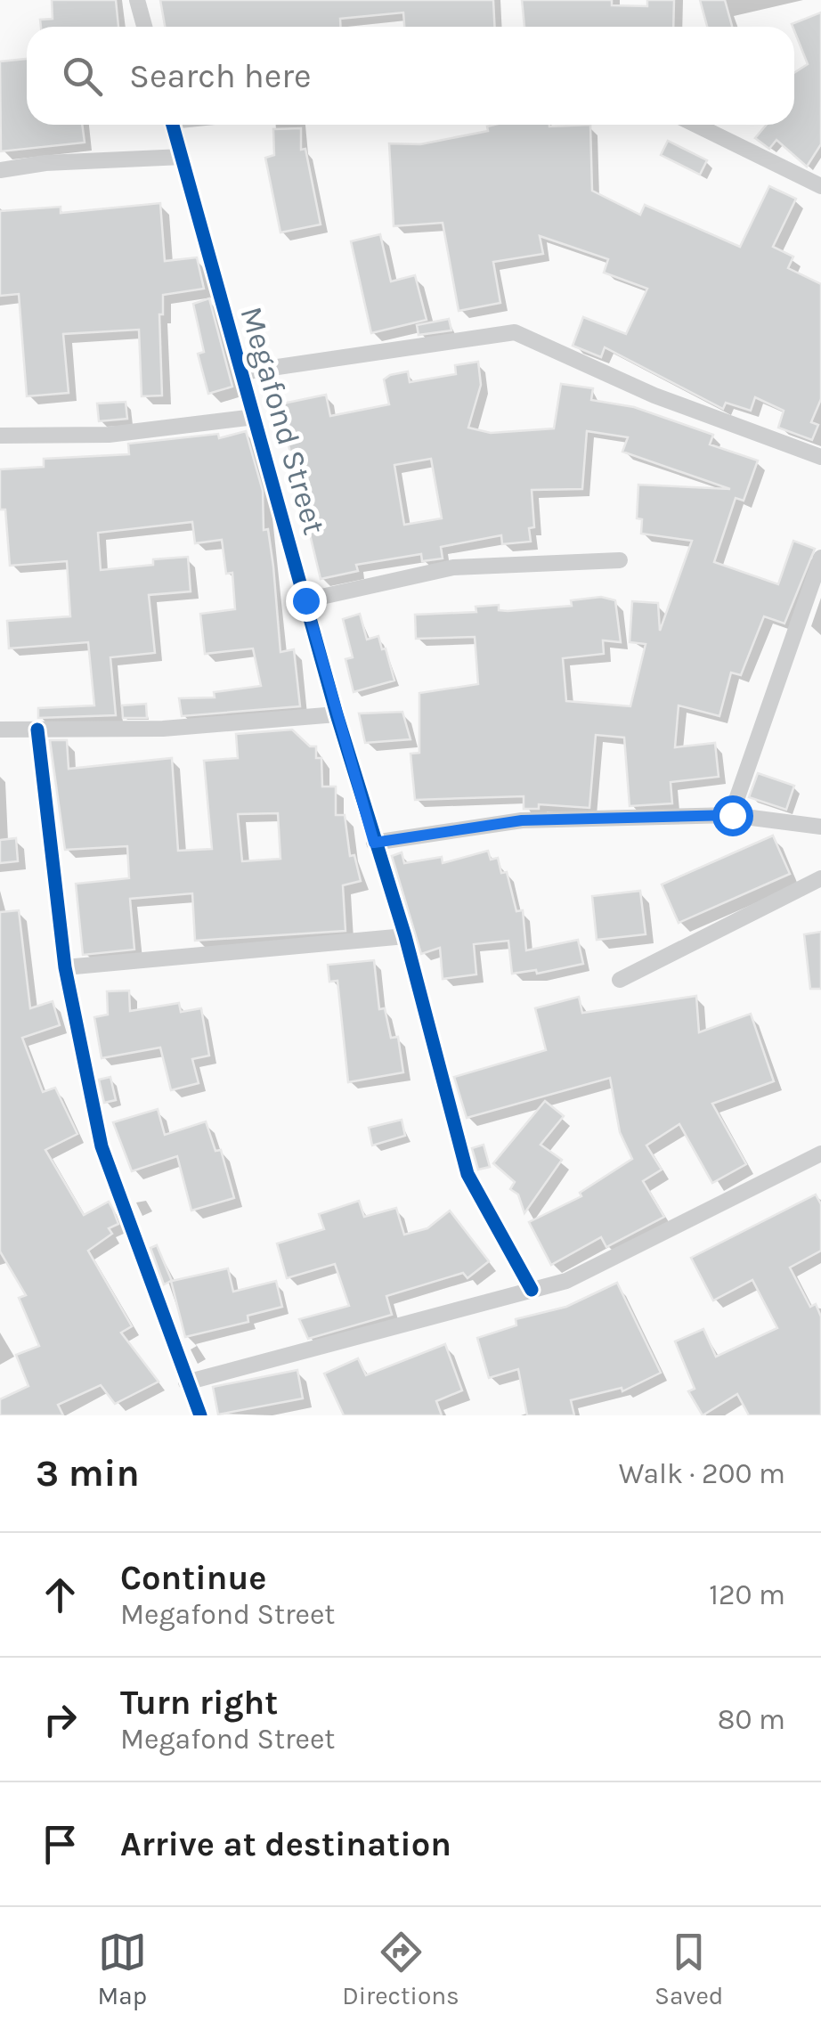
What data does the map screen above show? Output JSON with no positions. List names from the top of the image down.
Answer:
{
  "streets": {
    "street": ["Megafond Street"]
  },
  "page": {
    "search": "Search here",
    "heading": ["3 min", "Walk · 200 m"],
    "list": [
      ["Continue", "Megafond Street", "120 m"],
      ["Turn right", "Megafond Street", "80 m"],
      "Arrive at destination"
    ],
    "nav": ["Map", "Directions", "Saved"]
  }
}
